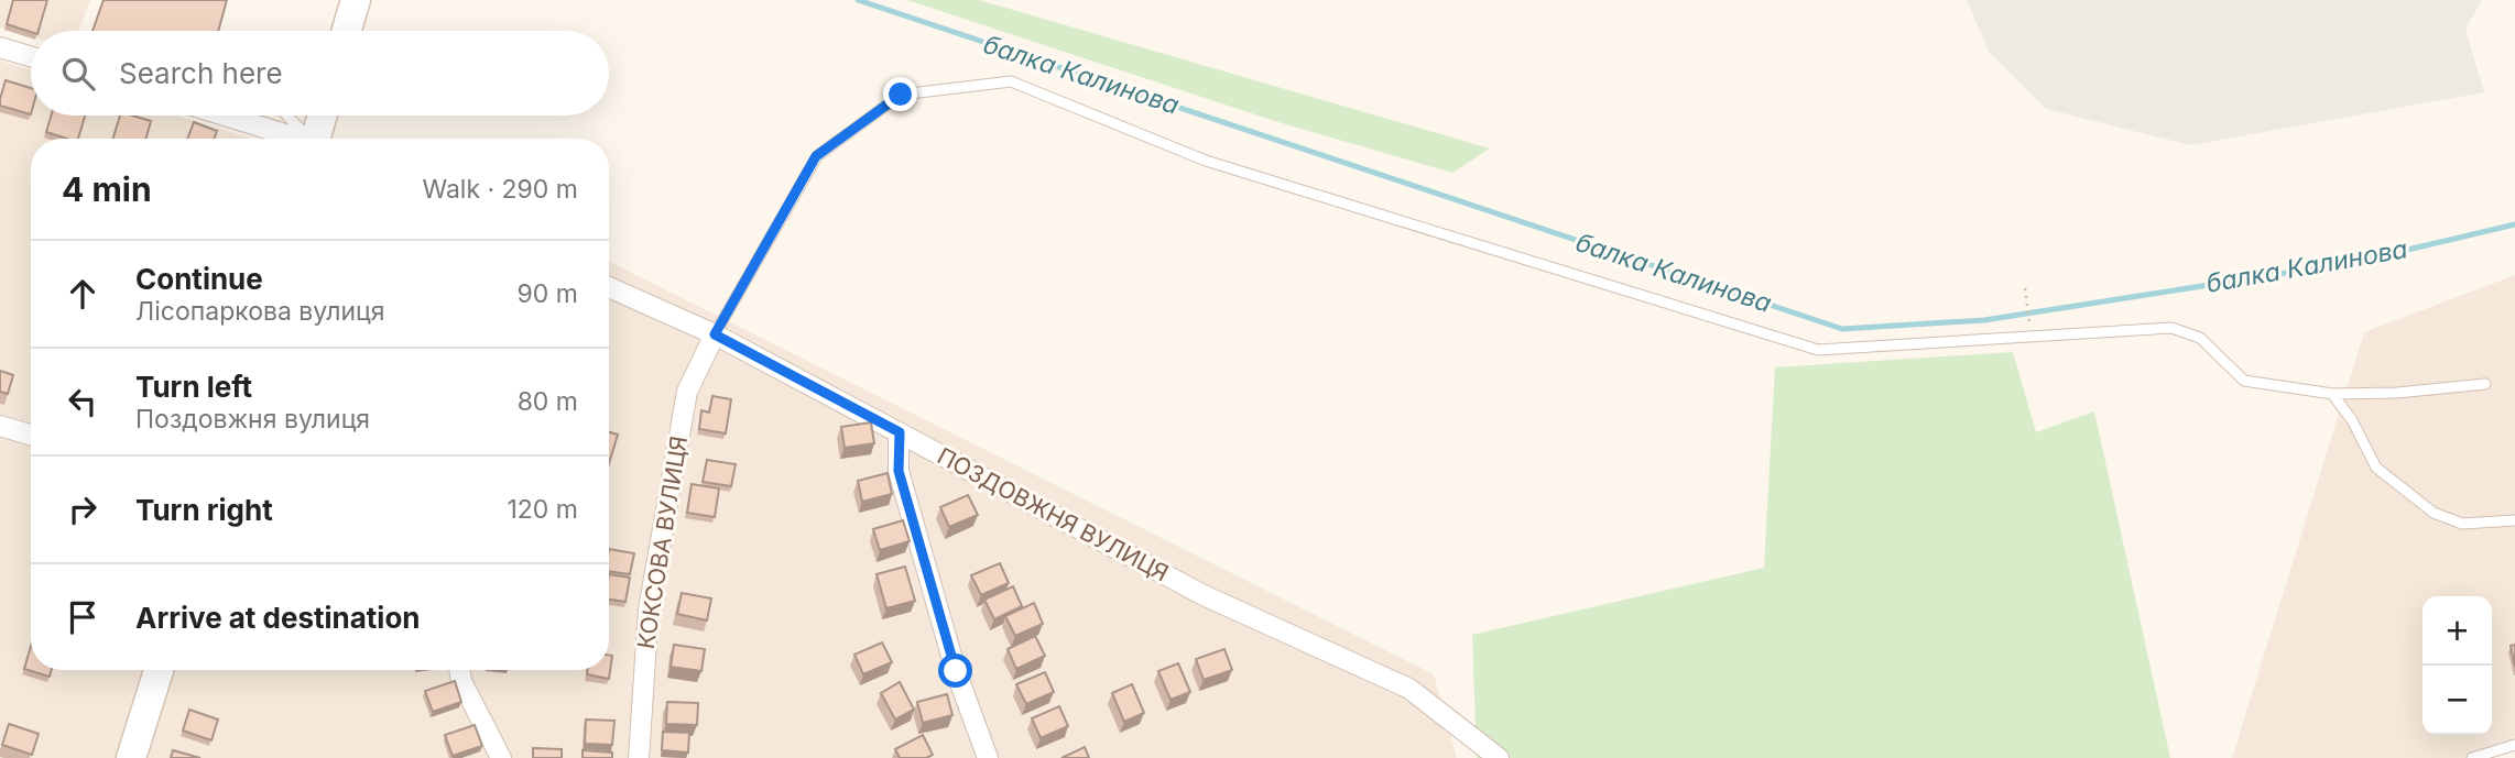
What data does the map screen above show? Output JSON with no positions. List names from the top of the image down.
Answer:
{
  "streets": {
    "street": ["ПОЗДОВЖНЯ ВУЛИЦЯ", "КОКСОВА ВУЛИЦЯ"]
  },
  "crossings": [
    ["ПОЗДОВЖНЯ ВУЛИЦЯ", "КОКСОВА ВУЛИЦЯ"]
  ],
  "water": ["балка Калинова"],
  "page": {
    "search": "Search here",
    "heading": ["4 min", "Walk · 290 m"],
    "list": [
      ["Continue", "Лісопаркова вулиця", "90 m"],
      ["Turn left", "Поздовжня вулиця", "80 m"],
      ["Turn right", "120 m"],
      "Arrive at destination"
    ],
    "map_buttons": ["+", "−"]
  }
}
